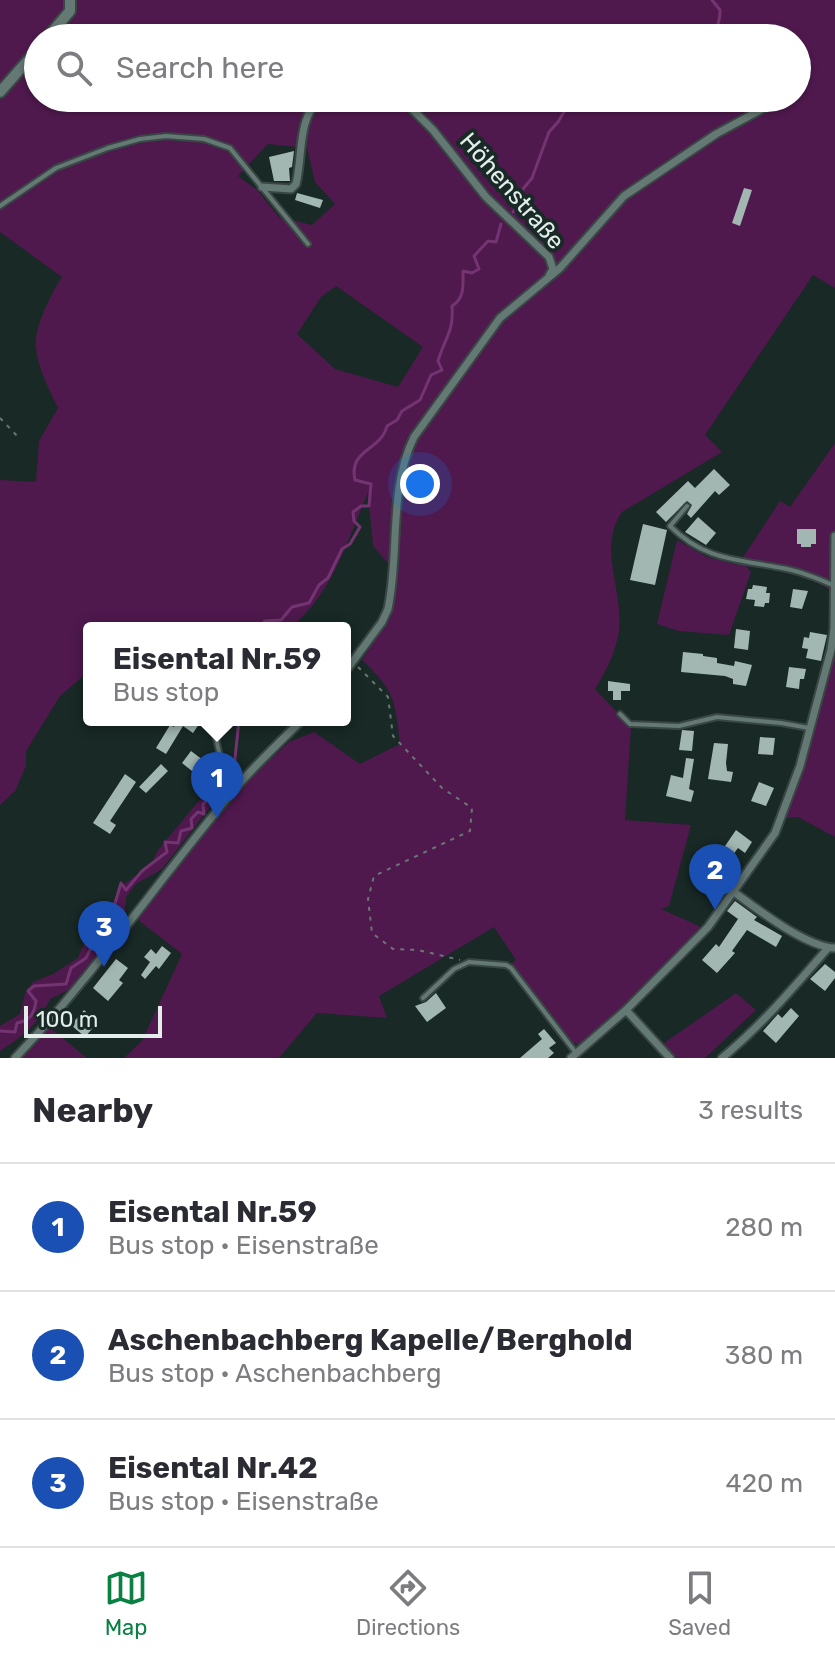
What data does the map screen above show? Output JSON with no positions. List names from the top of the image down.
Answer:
{
  "streets": {
    "street": ["Höhenstraße"]
  },
  "scale_bar": "100 m",
  "page": {
    "search": "Search here",
    "popup": ["Eisental Nr.59", "Bus stop"],
    "pins": ["1", "2", "3"],
    "scale": "100 m",
    "heading": ["Nearby", "3 results"],
    "list": [
      {
        "mark": "1",
        "name": "Eisental Nr.59",
        "note": "Bus stop · Eisenstraße",
        "value": "280 m"
      },
      {
        "mark": "2",
        "name": "Aschenbachberg Kapelle/Berghold",
        "note": "Bus stop · Aschenbachberg",
        "value": "380 m"
      },
      {
        "mark": "3",
        "name": "Eisental Nr.42",
        "note": "Bus stop · Eisenstraße",
        "value": "420 m"
      }
    ],
    "nav": ["Map", "Directions", "Saved"]
  }
}
